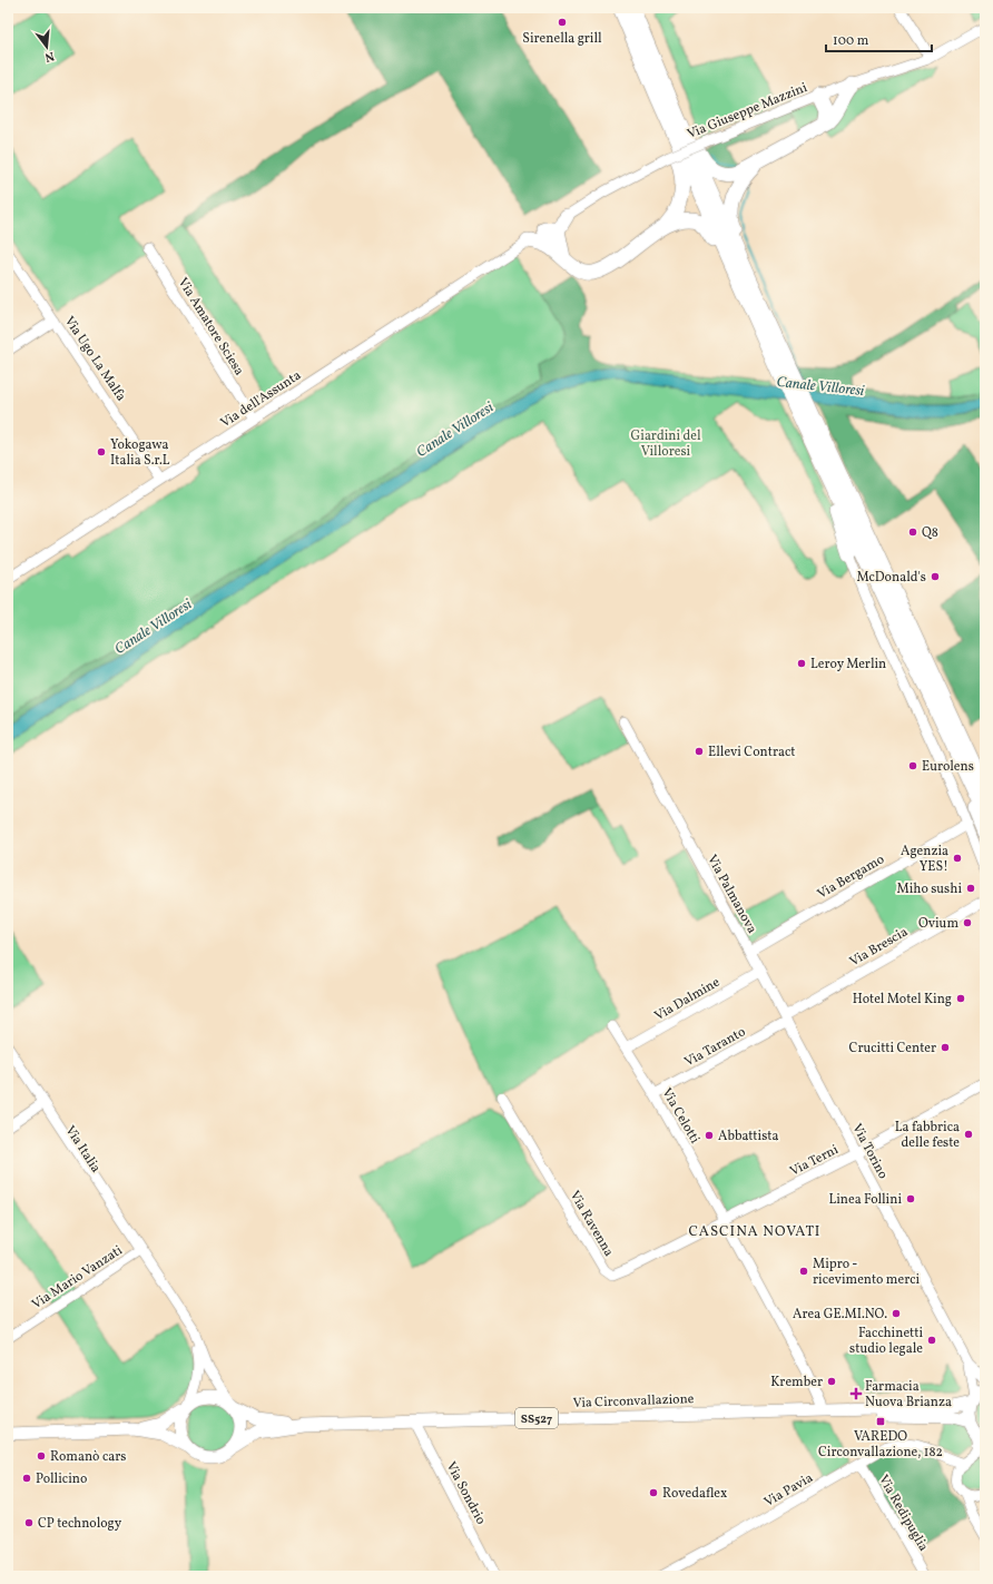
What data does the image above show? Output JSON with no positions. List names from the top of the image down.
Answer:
{
  "streets": {
    "main road": ["Via Circonvallazione", "SS527"],
    "street": [
      "Via Giuseppe Mazzini",
      "Via Amatore Sciesa",
      "Via Ugo La Malfa",
      "Via dell'Assunta",
      "Via Bergamo",
      "Via Palmanova",
      "Via Brescia",
      "Via Dalmine",
      "Via Taranto",
      "Via Celotti",
      "Via Italia",
      "Via Torino",
      "Via Terni",
      "Via Ravenna",
      "Via Mario Vanzati",
      "Via Pavia",
      "Via Sondrio",
      "Via Redipuglia"
    ]
  },
  "crossings": [
    ["Via Amatore Sciesa", "Via dell'Assunta"],
    ["Via Ugo La Malfa", "Via dell'Assunta"],
    ["Via Bergamo", "Via Palmanova"],
    ["Via Bergamo", "Via Torino"],
    ["Via Palmanova", "Via Torino"],
    ["Via Brescia", "Via Taranto"],
    ["Via Brescia", "Via Torino"],
    ["Via Dalmine", "Via Celotti"],
    ["Via Dalmine", "Via Torino"],
    ["Via Taranto", "Via Celotti"],
    ["Via Taranto", "Via Torino"],
    ["Via Celotti", "Via Terni"],
    ["Via Celotti", "Via Ravenna"],
    ["Via Celotti", "Via Circonvallazione"],
    ["Via Italia", "Via Mario Vanzati"],
    ["Via Torino", "Via Terni"],
    ["Via Torino", "Via Circonvallazione"],
    ["Via Terni", "Via Ravenna"],
    ["Via Circonvallazione", "Via Sondrio"],
    ["Via Pavia", "Via Redipuglia"]
  ],
  "districts": ["CASCINA NOVATI"],
  "water": ["Canale Villoresi"],
  "parks": ["Giardini del Villoresi"],
  "places": {
    "other": [
      "Sirenella grill",
      "Yokogawa Italia S.r.L",
      "Q8",
      "McDonald's",
      "Leroy Merlin",
      "Ellevi Contract",
      "Eurolens",
      "Agenzia YES!",
      "Miho sushi",
      "Ovium",
      "Hotel Motel King",
      "Crucitti Center",
      "La fabbrica delle feste",
      "Abbattista",
      "Linea Follini",
      "Mipro - ricevimento merci",
      "Area GE.MI.NO.",
      "Facchinetti studio legale",
      "Krember",
      "Romanò cars",
      "Pollicino",
      "Rovedaflex",
      "CP technology"
    ],
    "health": ["Farmacia Nuova Brianza"],
    "transit": ["VAREDO Circonvallazione, 182"]
  },
  "scale_bar": "100 m",
  "north": "bottom"
}
